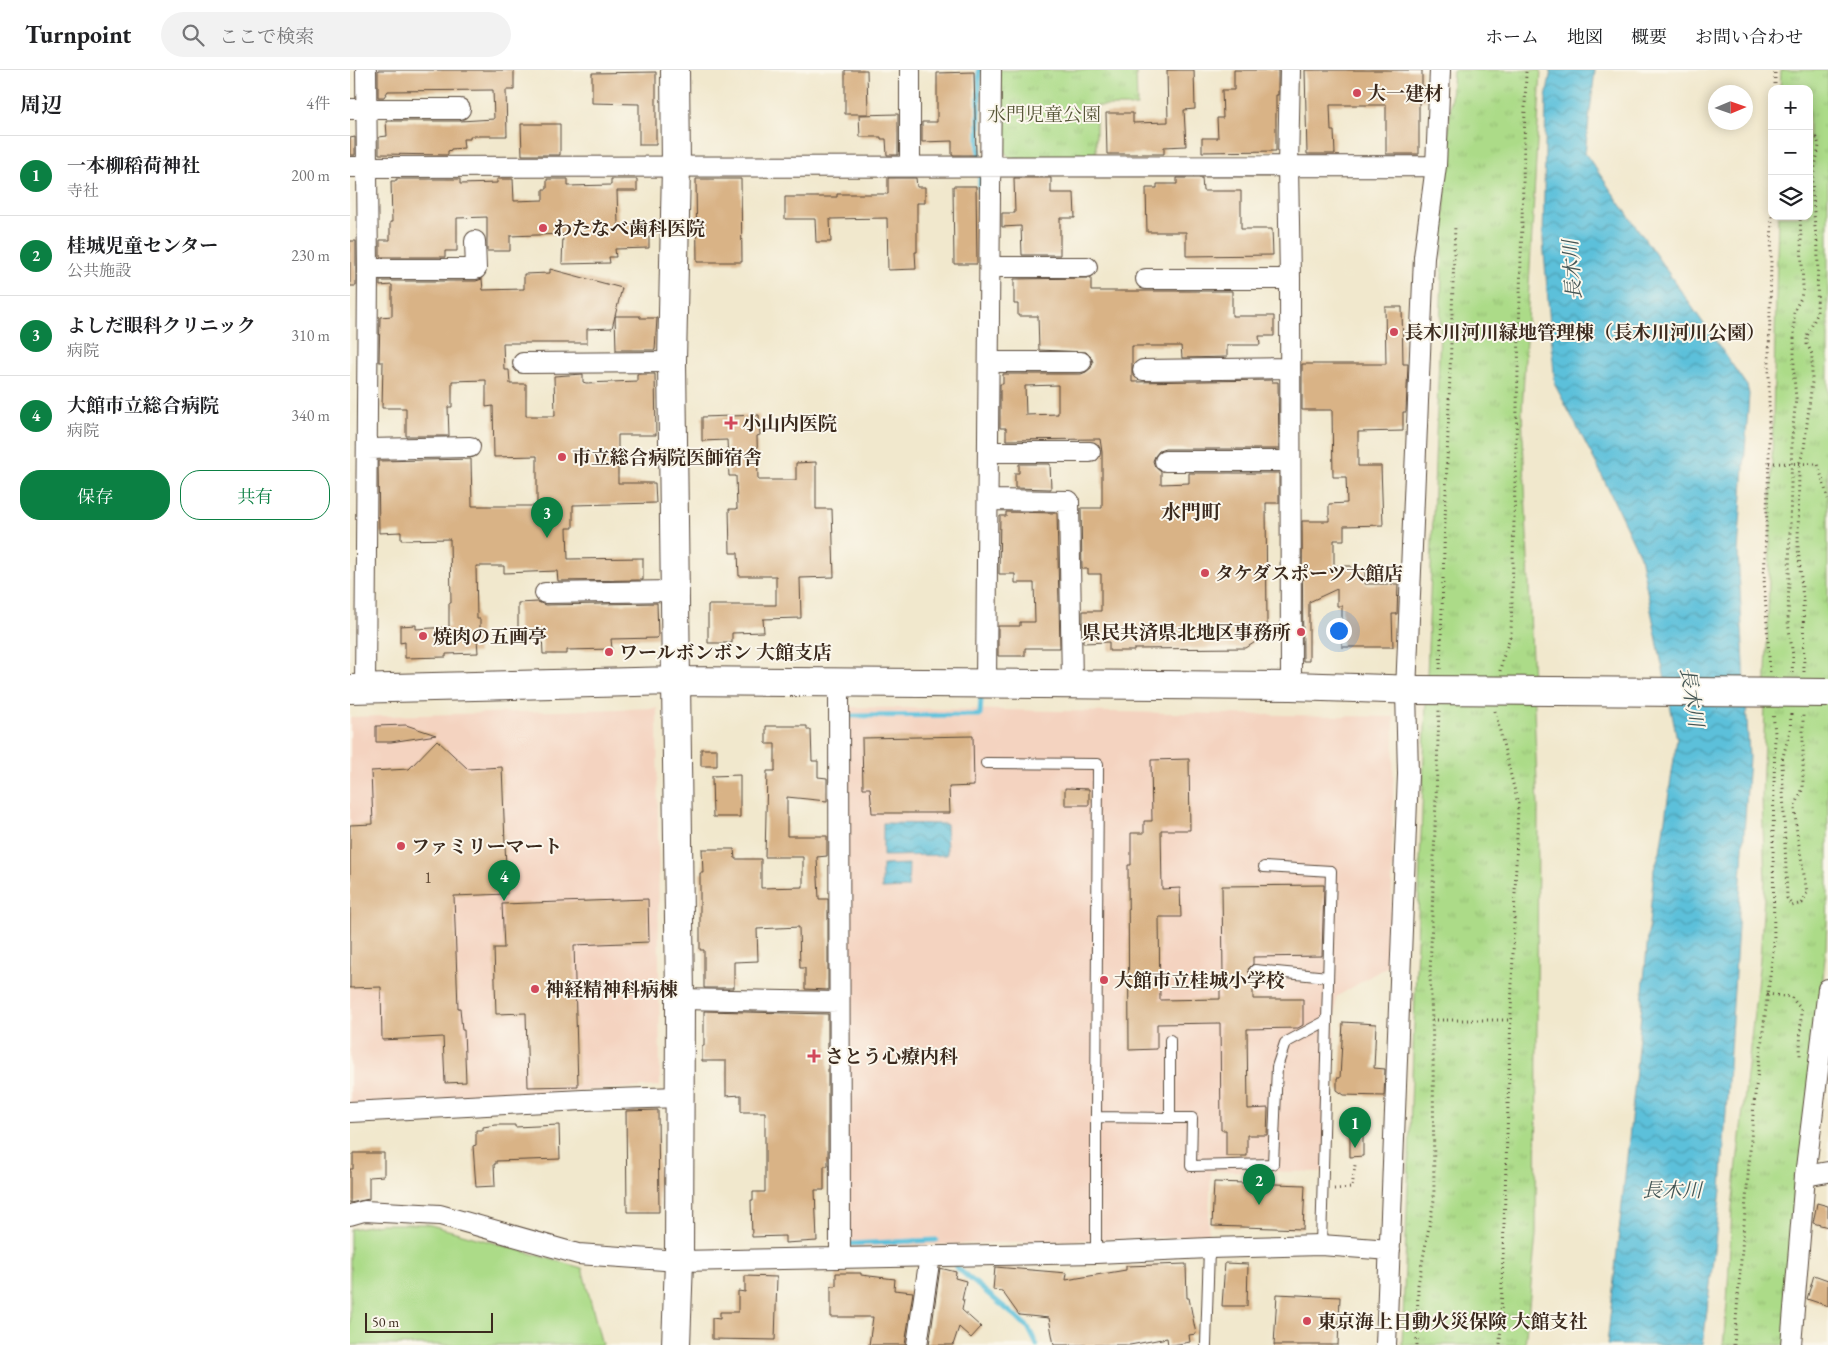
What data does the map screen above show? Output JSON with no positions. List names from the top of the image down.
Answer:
{
  "districts": ["水門町"],
  "water": ["長木川"],
  "parks": ["水門児童公園"],
  "places": {
    "other": [
      "大一建材",
      "わたなべ歯科医院",
      "長木川河川緑地管理棟（長木川河川公園）",
      "市立総合病院医師宿舎",
      "タケダスポーツ大館店",
      "県民共済県北地区事務所",
      "焼肉の五画亭",
      "ワールボンボン 大館支店",
      "ファミリーマート",
      "大館市立桂城小学校",
      "神経精神科病棟",
      "東京海上日動火災保険 大館支社"
    ],
    "health": ["小山内医院", "さとう心療内科"]
  },
  "house_numbers": ["1"],
  "scale_bar": "50 m",
  "north": "right",
  "page": {
    "header": "Turnpoint",
    "search": "ここで検索",
    "nav": [
      "ホーム",
      "地図",
      "概要",
      "お問い合わせ"
    ],
    "heading": ["周辺", "4件"],
    "map_buttons": ["+", "−"],
    "list": [
      {
        "mark": "1",
        "name": "一本柳稻荷神社",
        "note": "寺社",
        "value": "200 m"
      },
      {
        "mark": "2",
        "name": "桂城児童センター",
        "note": "公共施設",
        "value": "230 m"
      },
      {
        "mark": "3",
        "name": "よしだ眼科クリニック",
        "note": "病院",
        "value": "310 m"
      },
      {
        "mark": "4",
        "name": "大館市立総合病院",
        "note": "病院",
        "value": "340 m"
      }
    ],
    "buttons": ["保存", "共有"],
    "pins": [
      "3",
      "4",
      "1",
      "2"
    ],
    "scale": "50 m"
  }
}
